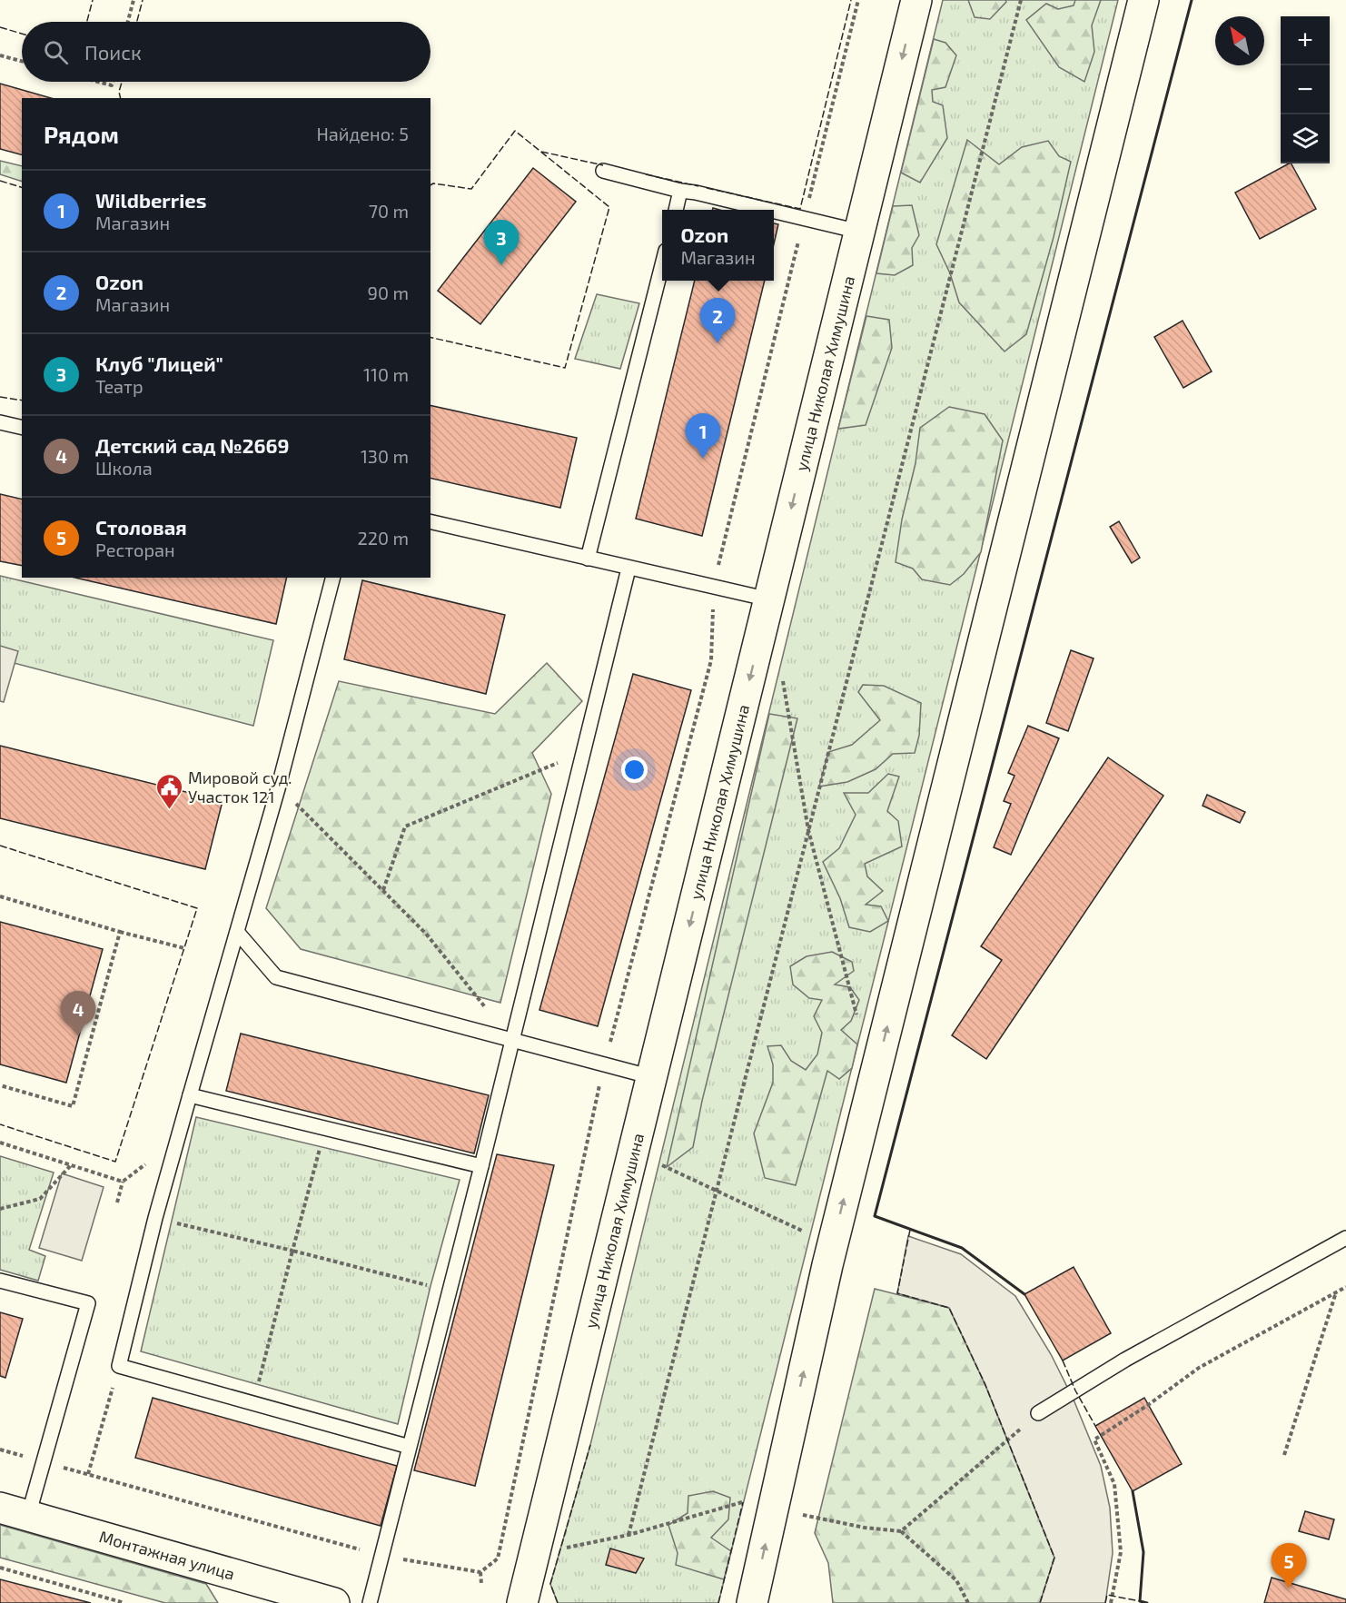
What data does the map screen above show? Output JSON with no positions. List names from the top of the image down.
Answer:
{
  "streets": {
    "street": ["улица Николая Химушина", "Монтажная улица"]
  },
  "places": {
    "public building": ["Мировой суд. Участок 121"]
  },
  "north": "top left",
  "page": {
    "map_buttons": ["+", "−"],
    "search": "Поиск",
    "heading": ["Рядом", "Найдено: 5"],
    "list": [
      {
        "mark": "1",
        "name": "Wildberries",
        "note": "Магазин",
        "value": "70 m"
      },
      {
        "mark": "2",
        "name": "Ozon",
        "note": "Магазин",
        "value": "90 m"
      },
      {
        "mark": "3",
        "name": "Клуб \"Лицей\"",
        "note": "Театр",
        "value": "110 m"
      },
      {
        "mark": "4",
        "name": "Детский сад №2669",
        "note": "Школа",
        "value": "130 m"
      },
      {
        "mark": "5",
        "name": "Столовая",
        "note": "Ресторан",
        "value": "220 m"
      }
    ],
    "popup": ["Ozon", "Магазин"],
    "pins": [
      "3",
      "2",
      "1",
      "4",
      "5"
    ]
  }
}
